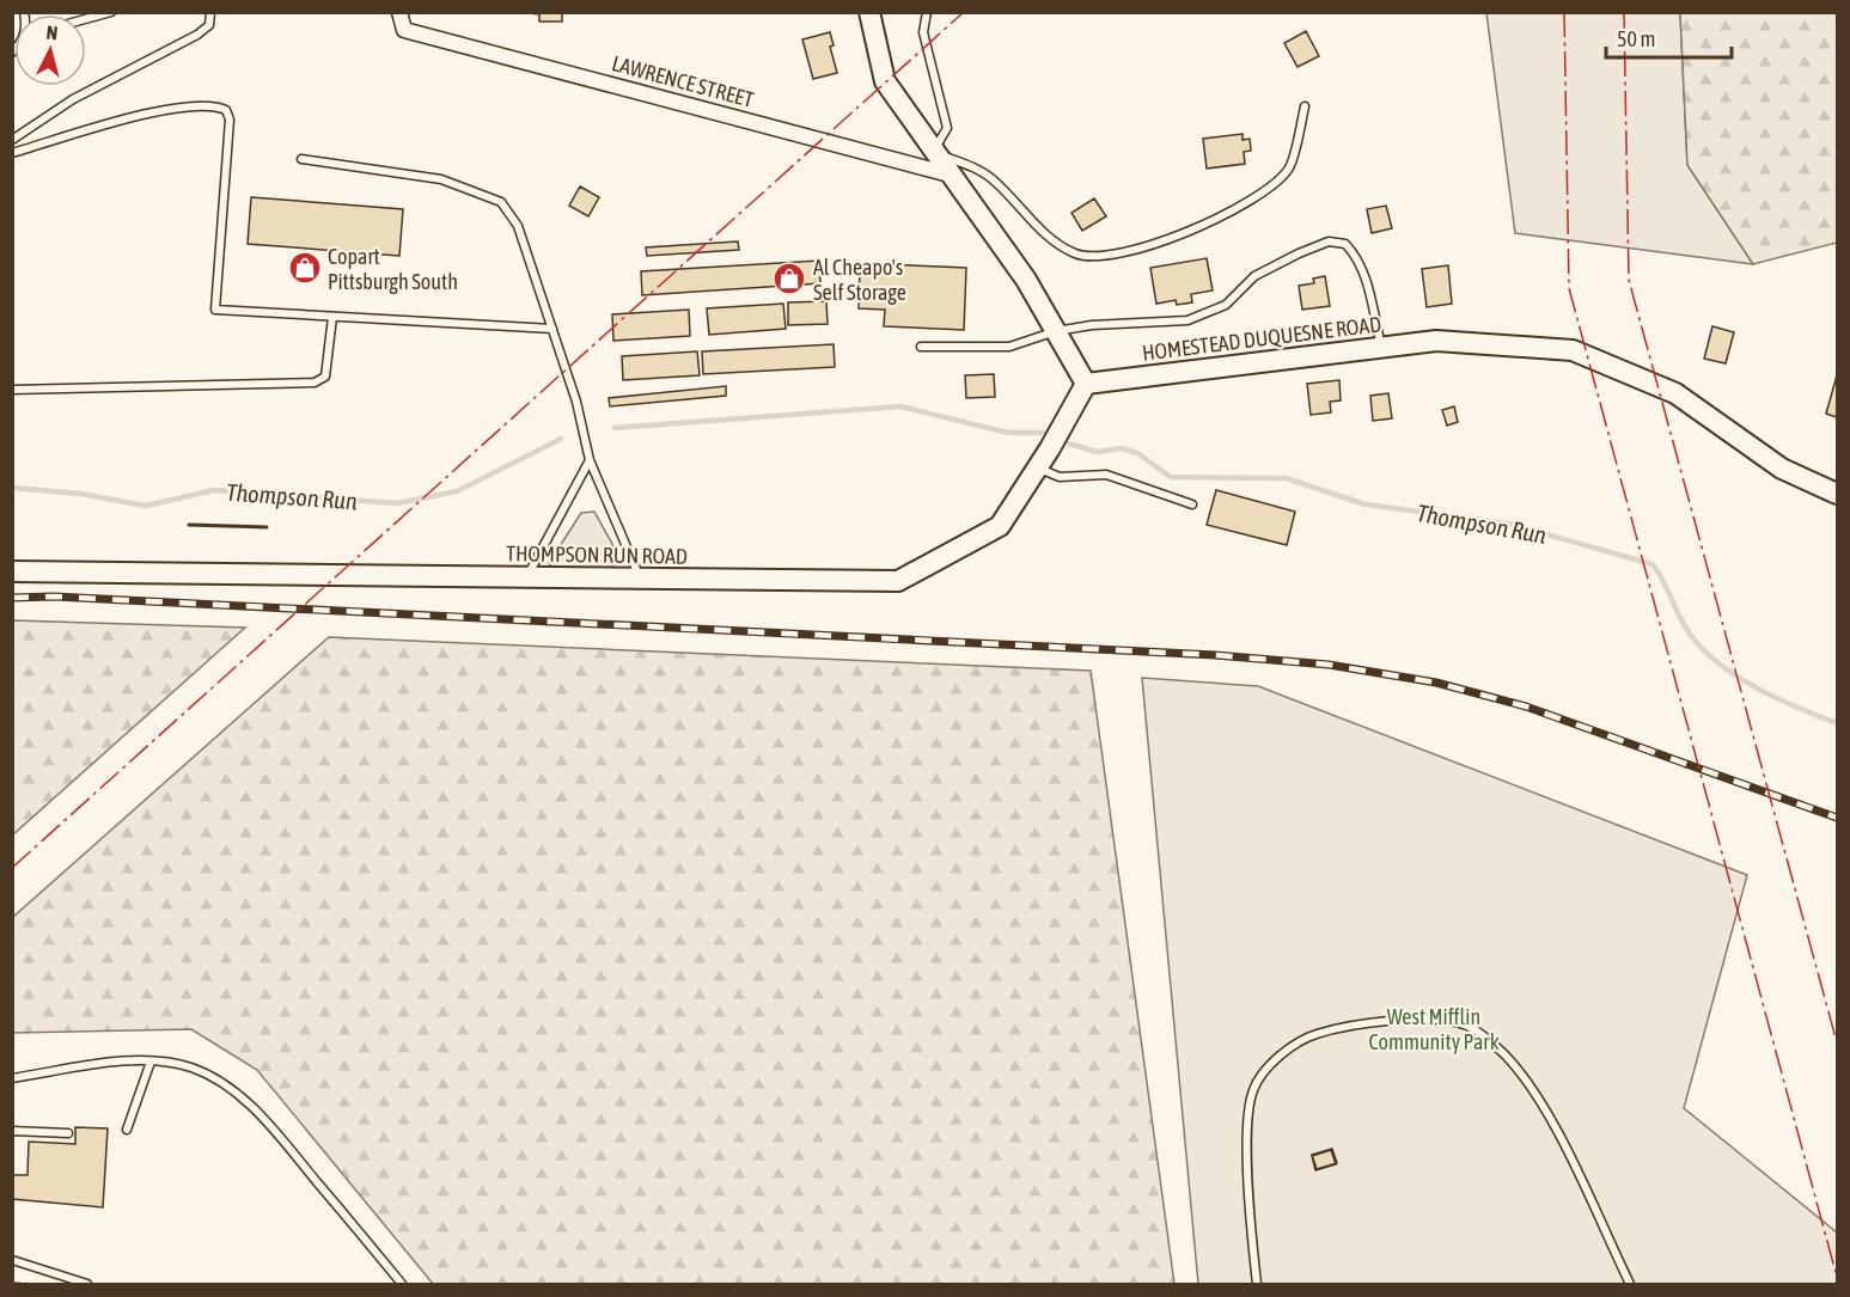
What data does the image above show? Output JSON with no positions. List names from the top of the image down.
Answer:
{
  "streets": {
    "street": ["LAWRENCE STREET", "HOMESTEAD DUQUESNE ROAD", "THOMPSON RUN ROAD"]
  },
  "crossings": [
    ["HOMESTEAD DUQUESNE ROAD", "THOMPSON RUN ROAD"]
  ],
  "water": ["Thompson Run"],
  "parks": ["West Mifflin Community Park"],
  "places": {
    "shop": ["Copart Pittsburgh South", "Al Cheapo's Self Storage"]
  },
  "scale_bar": "50 m",
  "north": "top"
}
